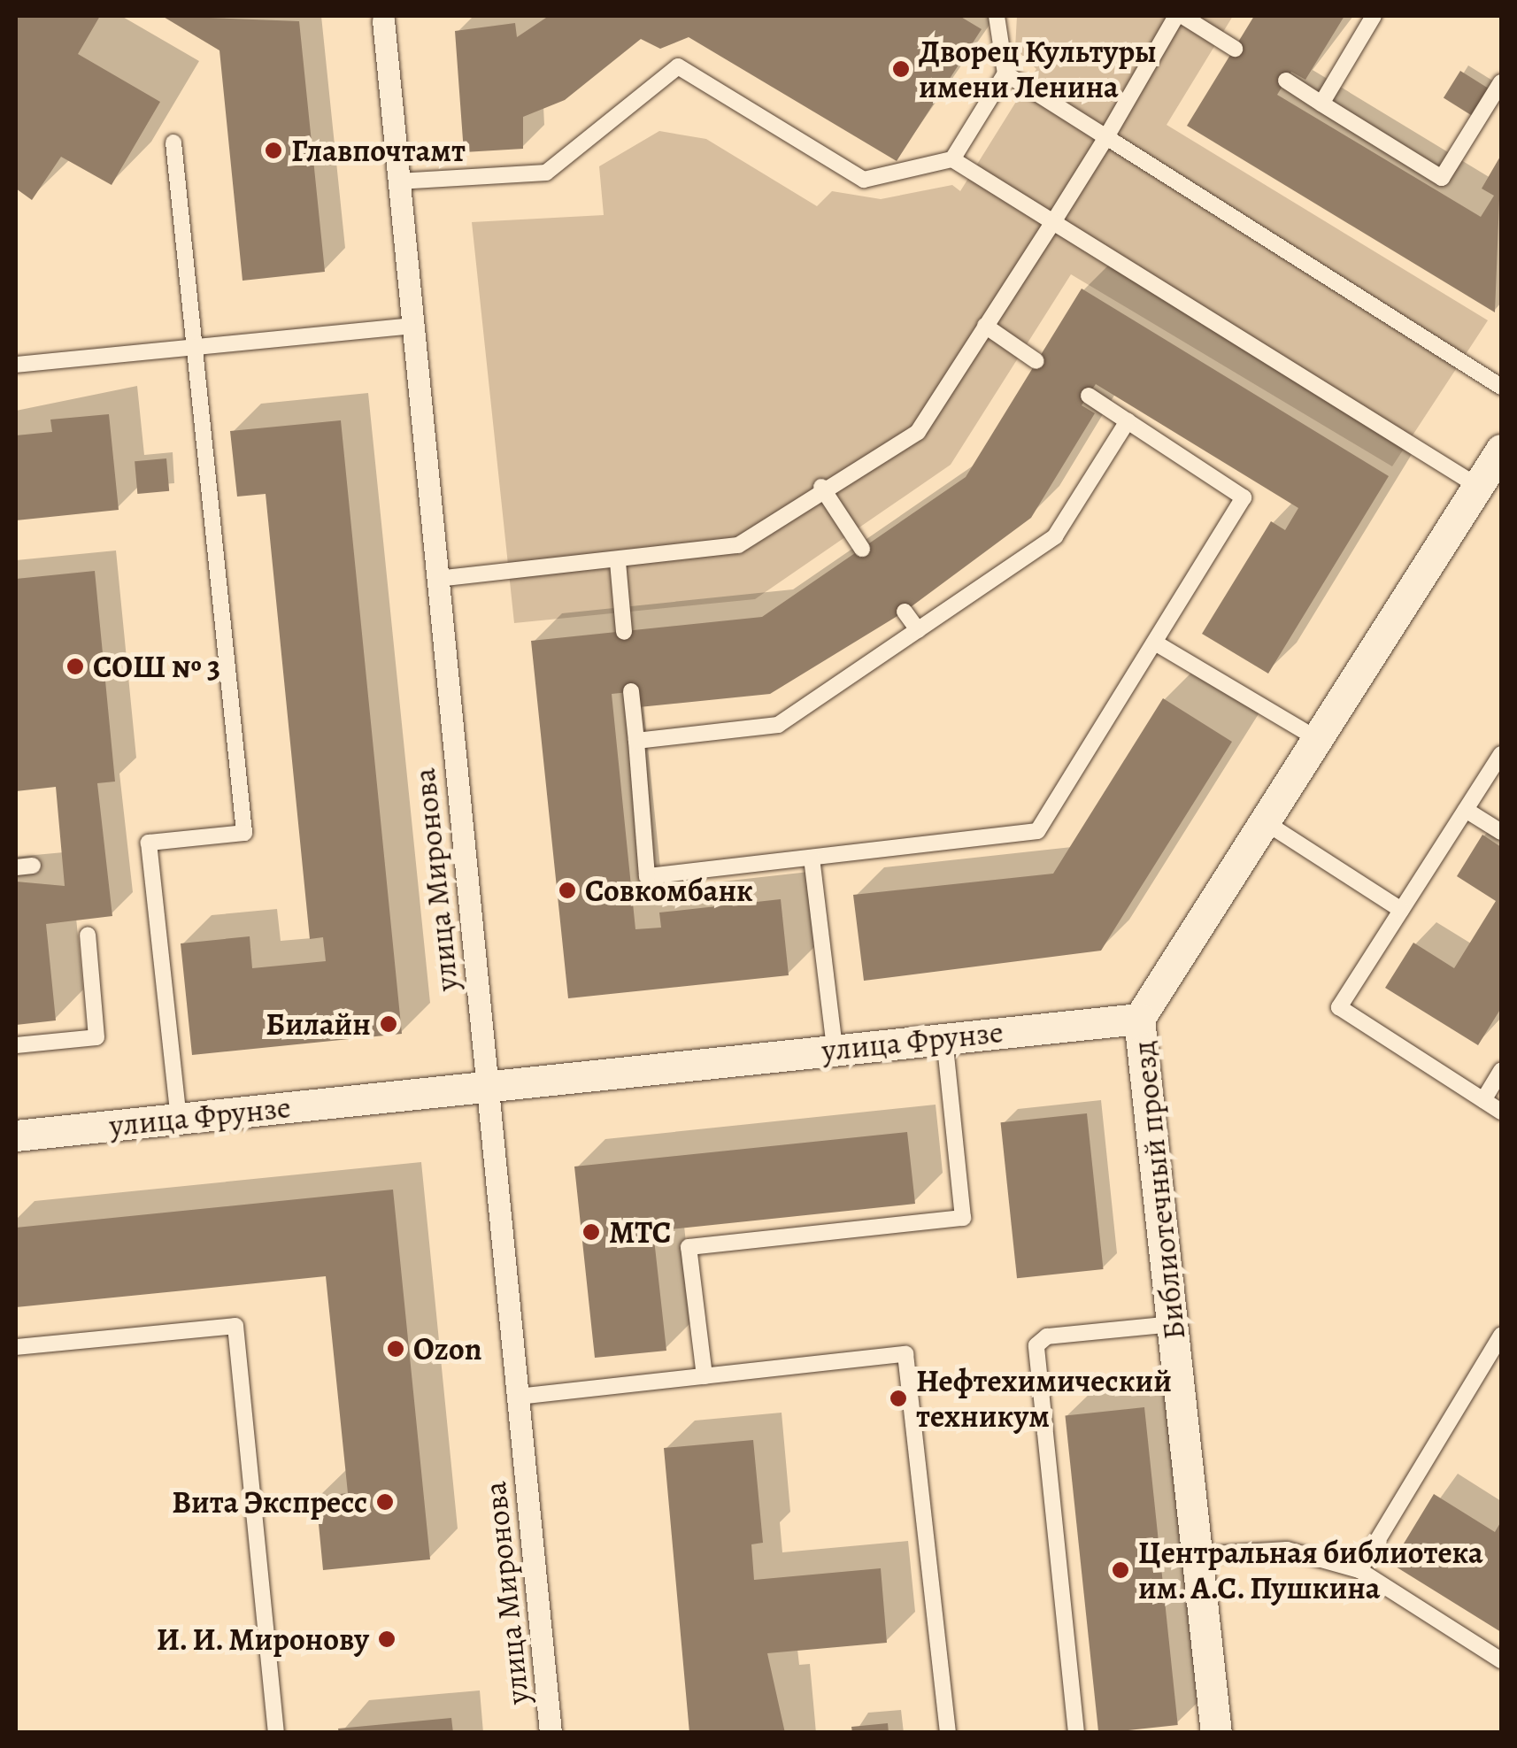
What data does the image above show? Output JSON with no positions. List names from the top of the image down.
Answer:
{
  "streets": {
    "street": ["улица Миронова", "улица Фрунзе", "Библиотечный проезд"]
  },
  "crossings": [
    ["улица Миронова", "улица Фрунзе"],
    ["улица Фрунзе", "Библиотечный проезд"]
  ],
  "places": [
    "Дворец Культуры имени Ленина",
    "Главпочтамт",
    "СОШ № 3",
    "Совкомбанк",
    "Билайн",
    "МТС",
    "Ozon",
    "Нефтехимический техникум",
    "Вита Экспресс",
    "Центральная библиотека им. А.С. Пушкина",
    "И. И. Миронову"
  ]
}
